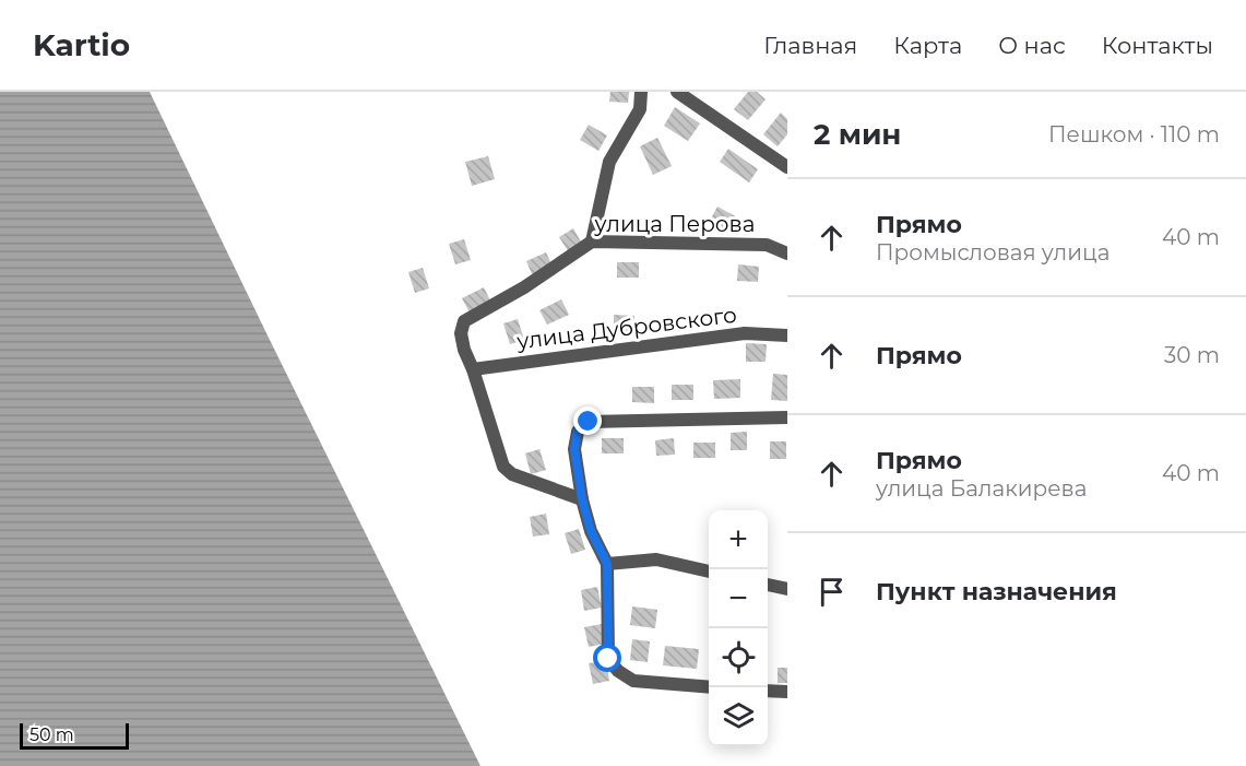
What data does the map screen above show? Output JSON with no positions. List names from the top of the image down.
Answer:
{
  "streets": {
    "street": ["улица Перова", "улица Дубровского"]
  },
  "crossings": [
    ["улица Перова", "улица Дубровского"]
  ],
  "scale_bar": "50 m",
  "page": {
    "header": "Kartio",
    "nav": [
      "Главная",
      "Карта",
      "О нас",
      "Контакты"
    ],
    "heading": ["2 мин", "Пешком · 110 m"],
    "list": [
      ["Прямо", "Промысловая улица", "40 m"],
      ["Прямо", "30 m"],
      ["Прямо", "улица Балакирева", "40 m"],
      "Пункт назначения"
    ],
    "map_buttons": ["+", "−"],
    "scale": "50 m"
  }
}
